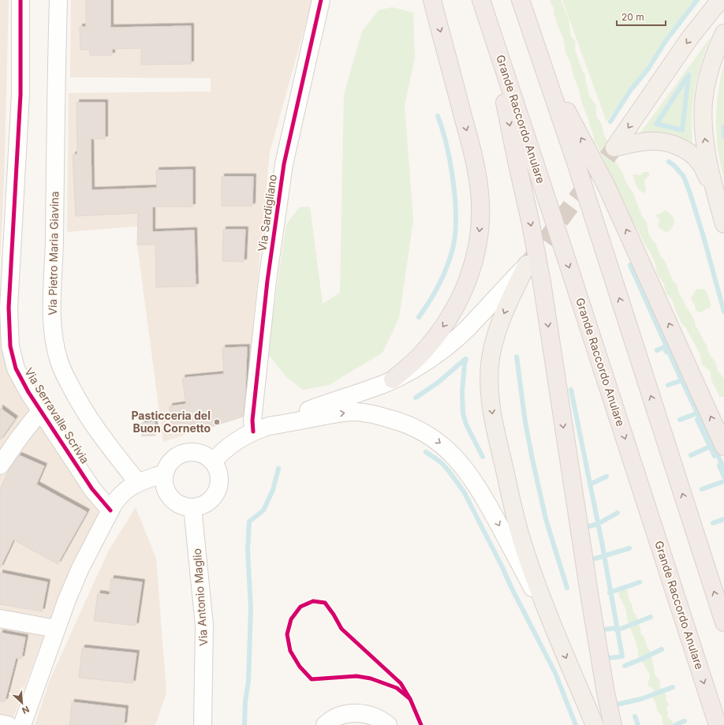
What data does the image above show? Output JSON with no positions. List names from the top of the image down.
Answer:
{
  "streets": {
    "highway": ["Grande Raccordo Anulare"],
    "street": [
      "Via Sardigliano",
      "Via Pietro Maria Giavina",
      "Via Serravalle Scrivia",
      "Via Antonio Maglio"
    ]
  },
  "places": ["Pasticceria del Buon Cornetto"],
  "scale_bar": "20 m",
  "north": "bottom right"
}
